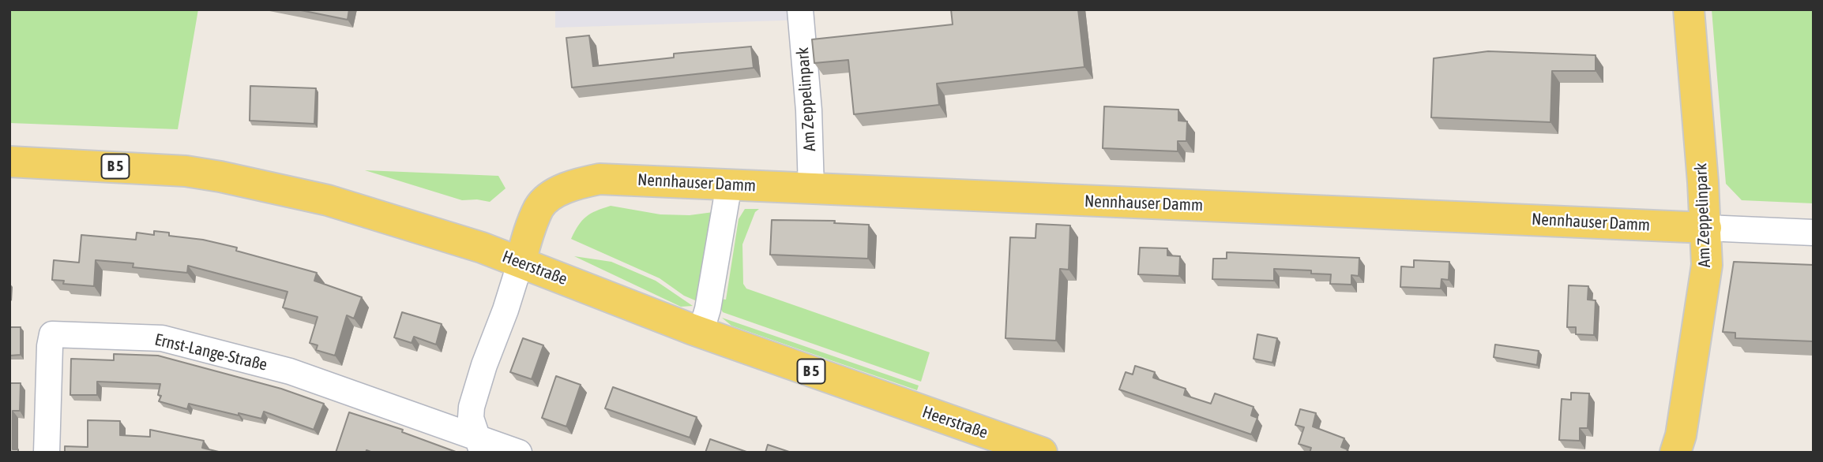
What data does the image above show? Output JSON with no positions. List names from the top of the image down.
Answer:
{
  "streets": {
    "main road": [
      "Am Zeppelinpark",
      "B 5",
      "Nennhauser Damm",
      "Heerstraße"
    ],
    "street": ["Ernst-Lange-Straße"]
  },
  "crossings": [
    ["Am Zeppelinpark", "Nennhauser Damm"],
    ["Nennhauser Damm", "Heerstraße"]
  ]
}
